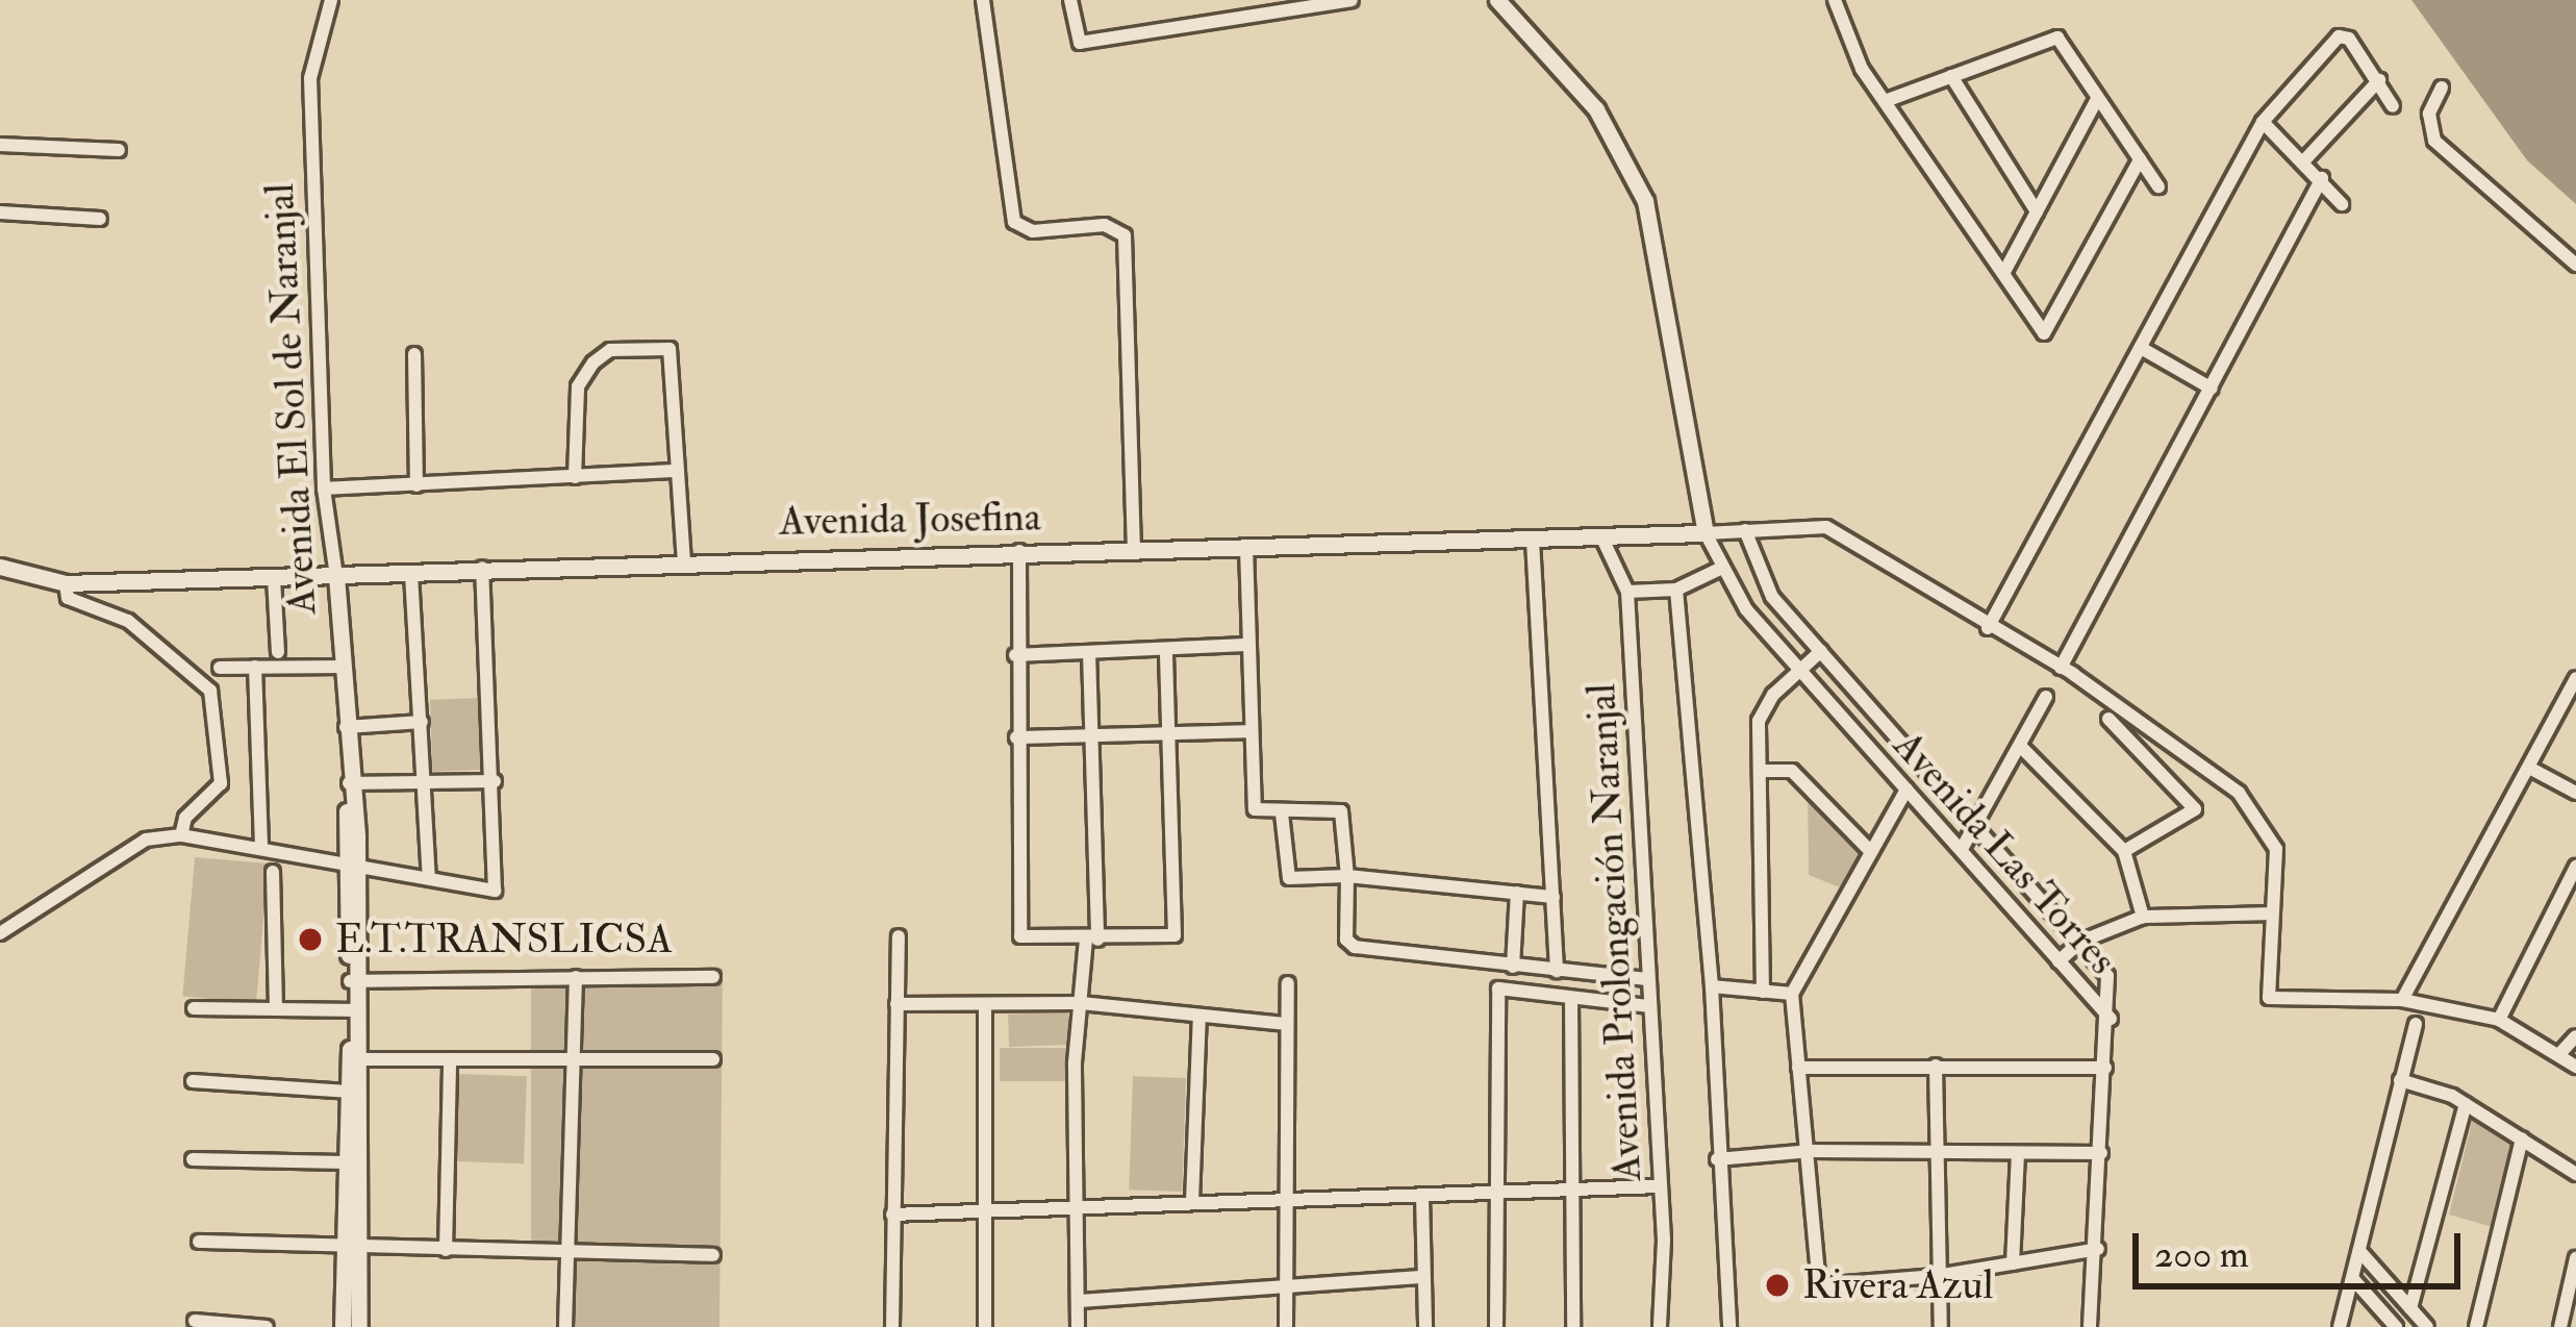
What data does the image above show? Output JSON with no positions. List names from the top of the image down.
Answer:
{
  "streets": {
    "street": [
      "Avenida El Sol de Naranjal",
      "Avenida Josefina",
      "Avenida Las Torres",
      "Avenida Prolongación Naranjal"
    ]
  },
  "crossings": [
    ["Avenida El Sol de Naranjal", "Avenida Josefina"],
    ["Avenida Josefina", "Avenida Las Torres"],
    ["Avenida Josefina", "Avenida Prolongación Naranjal"]
  ],
  "places": ["E.T.TRANSLICSA", "Rivera Azul"],
  "scale_bar": "200 m"
}
